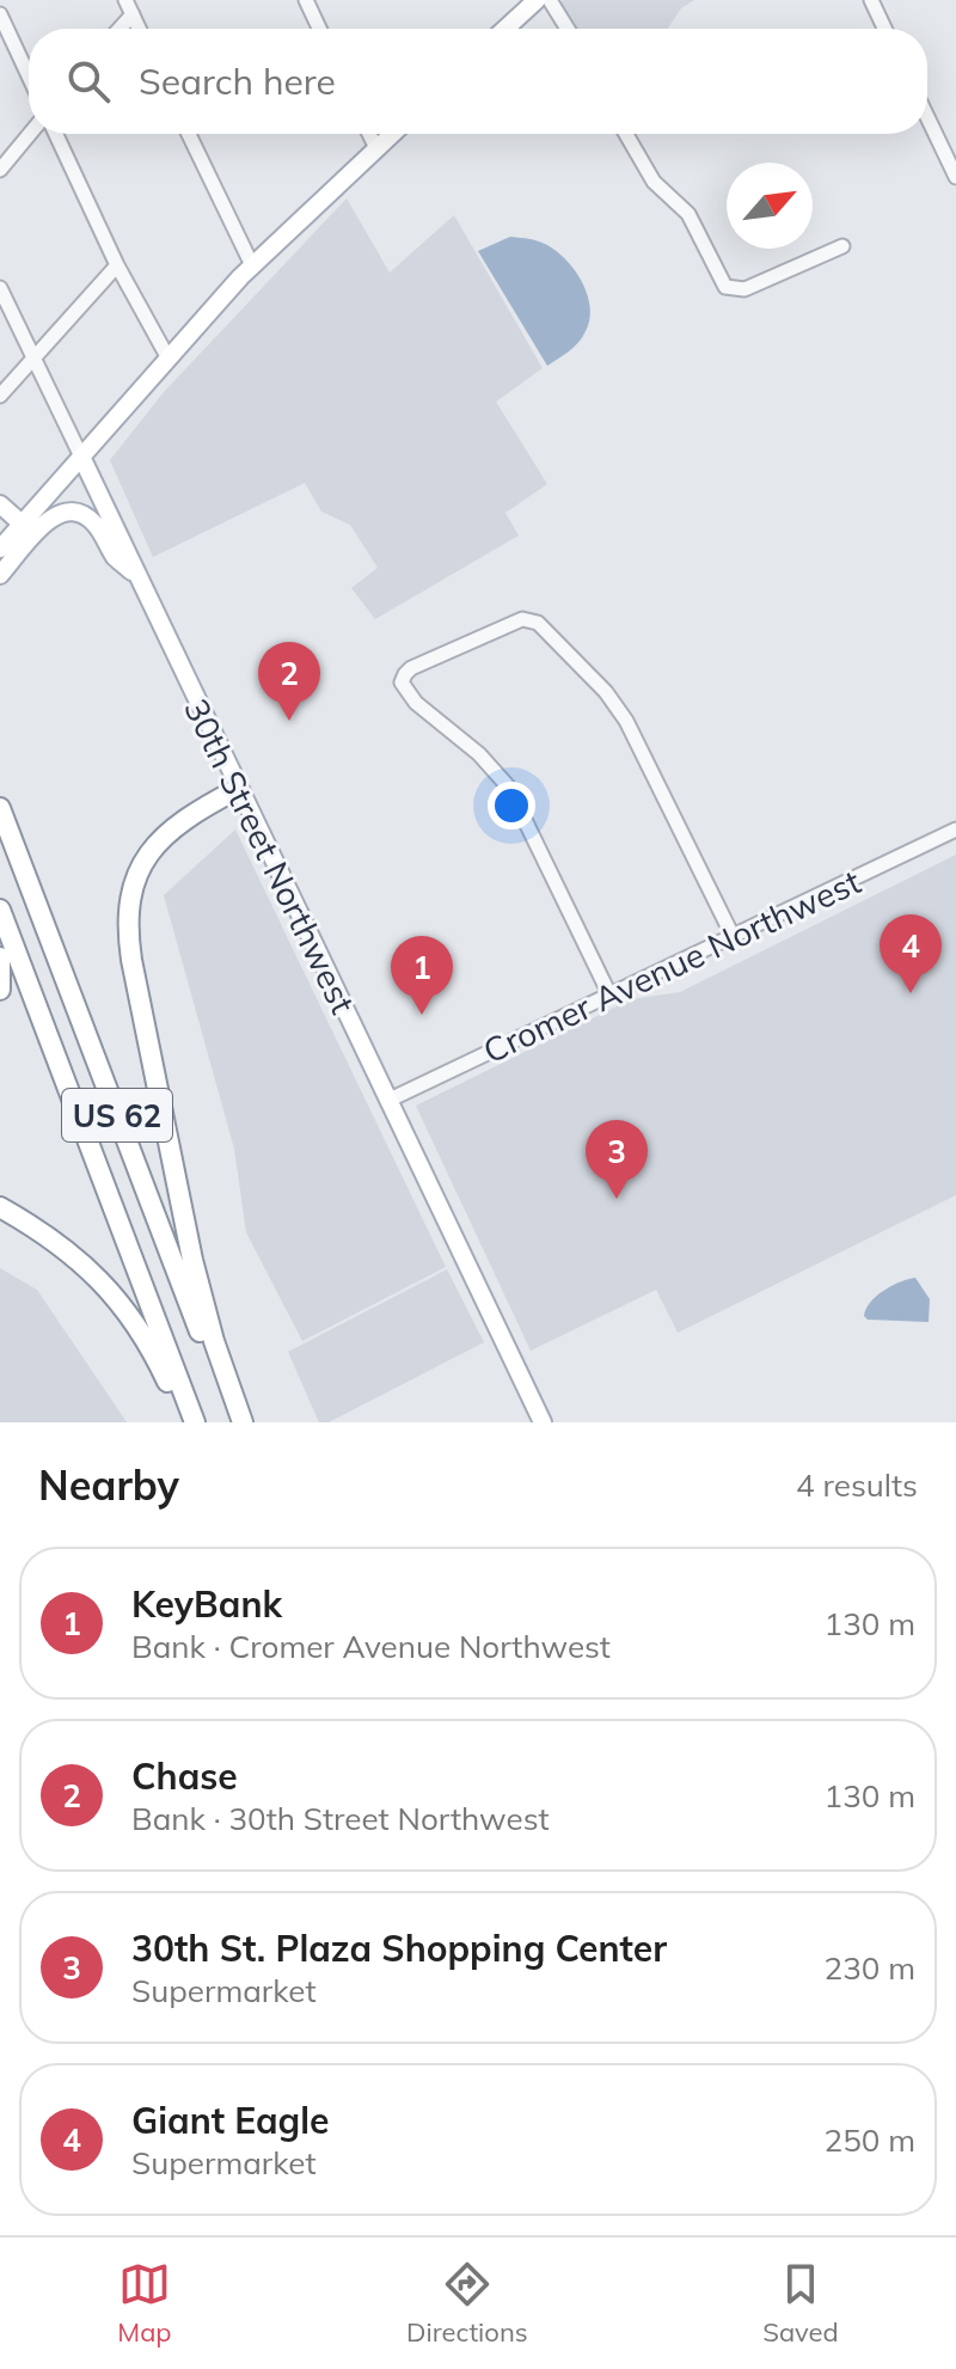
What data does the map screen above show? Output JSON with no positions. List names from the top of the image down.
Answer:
{
  "streets": {
    "highway": ["US 62"],
    "main road": ["30th Street Northwest"],
    "street": ["Cromer Avenue Northwest"]
  },
  "crossings": [
    ["30th Street Northwest", "Cromer Avenue Northwest"]
  ],
  "north": "top right",
  "page": {
    "search": "Search here",
    "pins": [
      "2",
      "4",
      "1",
      "3"
    ],
    "heading": ["Nearby", "4 results"],
    "list": [
      {
        "mark": "1",
        "name": "KeyBank",
        "note": "Bank · Cromer Avenue Northwest",
        "value": "130 m"
      },
      {
        "mark": "2",
        "name": "Chase",
        "note": "Bank · 30th Street Northwest",
        "value": "130 m"
      },
      {
        "mark": "3",
        "name": "30th St. Plaza Shopping Center",
        "note": "Supermarket",
        "value": "230 m"
      },
      {
        "mark": "4",
        "name": "Giant Eagle",
        "note": "Supermarket",
        "value": "250 m"
      }
    ],
    "nav": ["Map", "Directions", "Saved"]
  }
}
